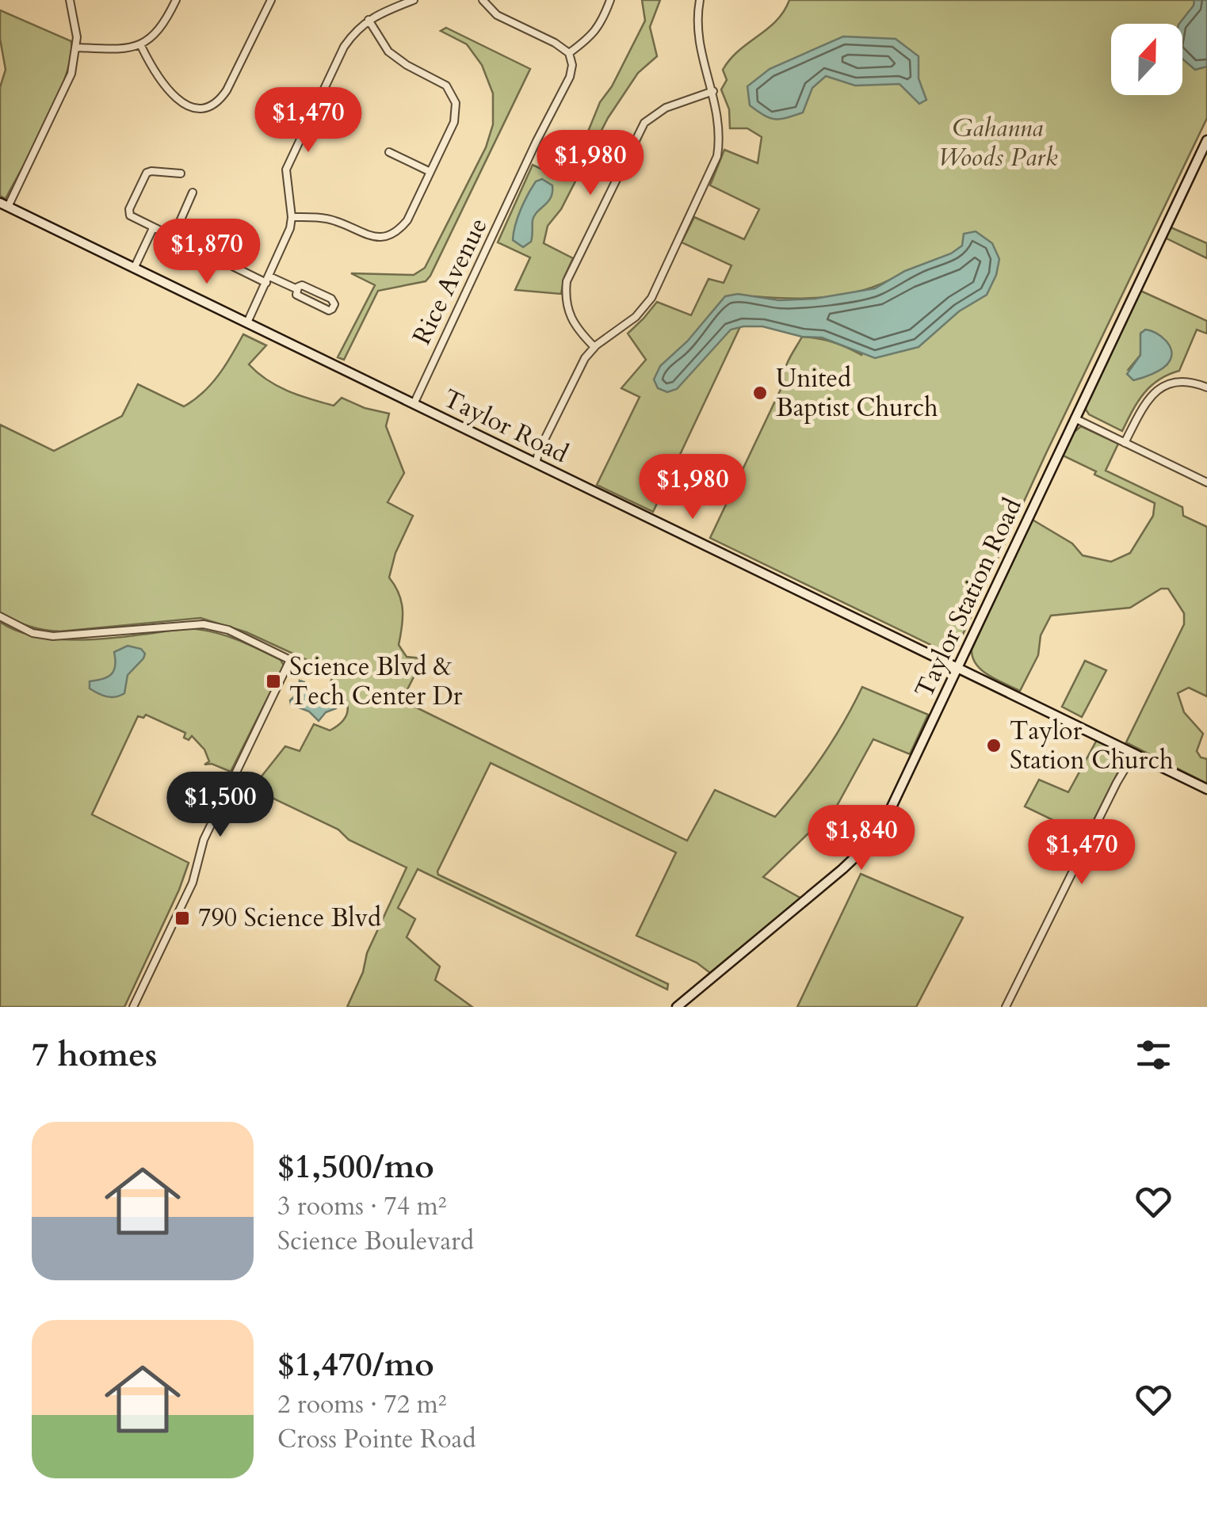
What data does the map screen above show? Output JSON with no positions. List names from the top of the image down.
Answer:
{
  "streets": {
    "main road": ["Taylor Road", "Taylor Station Road"],
    "street": ["Rice Avenue"]
  },
  "crossings": [
    ["Rice Avenue", "Taylor Road"],
    ["Taylor Road", "Taylor Station Road"]
  ],
  "parks": ["Gahanna Woods Park"],
  "places": {
    "other": ["United Baptist Church", "Taylor Station Church"],
    "transit": ["Science Blvd & Tech Center Dr", "790 Science Blvd"]
  },
  "north": "top",
  "page": {
    "price": [
      "$1,470",
      "$1,980",
      "$1,870",
      "$1,980",
      "$1,500",
      "$1,840",
      "$1,470"
    ],
    "heading": "7 homes",
    "list": [
      {
        "name": "$1,500/mo",
        "note": "3 rooms · 74 m² · Science Boulevard"
      },
      {
        "name": "$1,470/mo",
        "note": "2 rooms · 72 m² · Cross Pointe Road"
      }
    ]
  }
}
